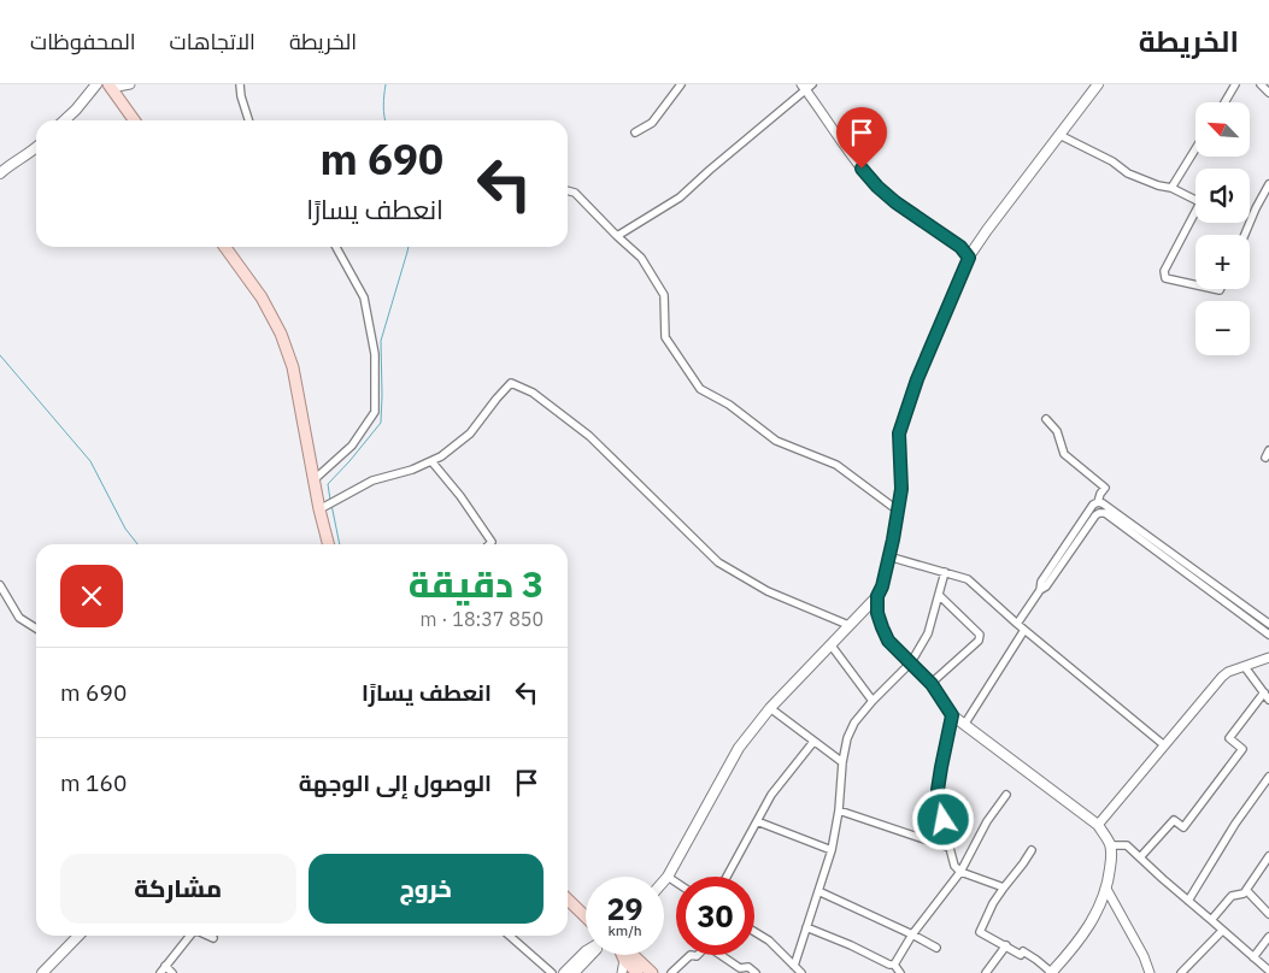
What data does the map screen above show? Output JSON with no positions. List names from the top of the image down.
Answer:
{
  "north": "top left",
  "page": {
    "header": "الخريطة",
    "nav": ["الخريطة", "الاتجاهات", "المحفوظات"],
    "map_buttons": ["+", "−"],
    "turn": ["690 m", "انعطف يسارًا"],
    "heading": ["3 دقيقة", "850 m · 18:37"],
    "list": [
      {
        "name": "انعطف يسارًا",
        "value": "690 m"
      },
      {
        "name": "الوصول إلى الوجهة",
        "value": "160 m"
      }
    ],
    "buttons": ["خروج", "مشاركة"],
    "speed": "29 km/h",
    "limit": "30"
  }
}
